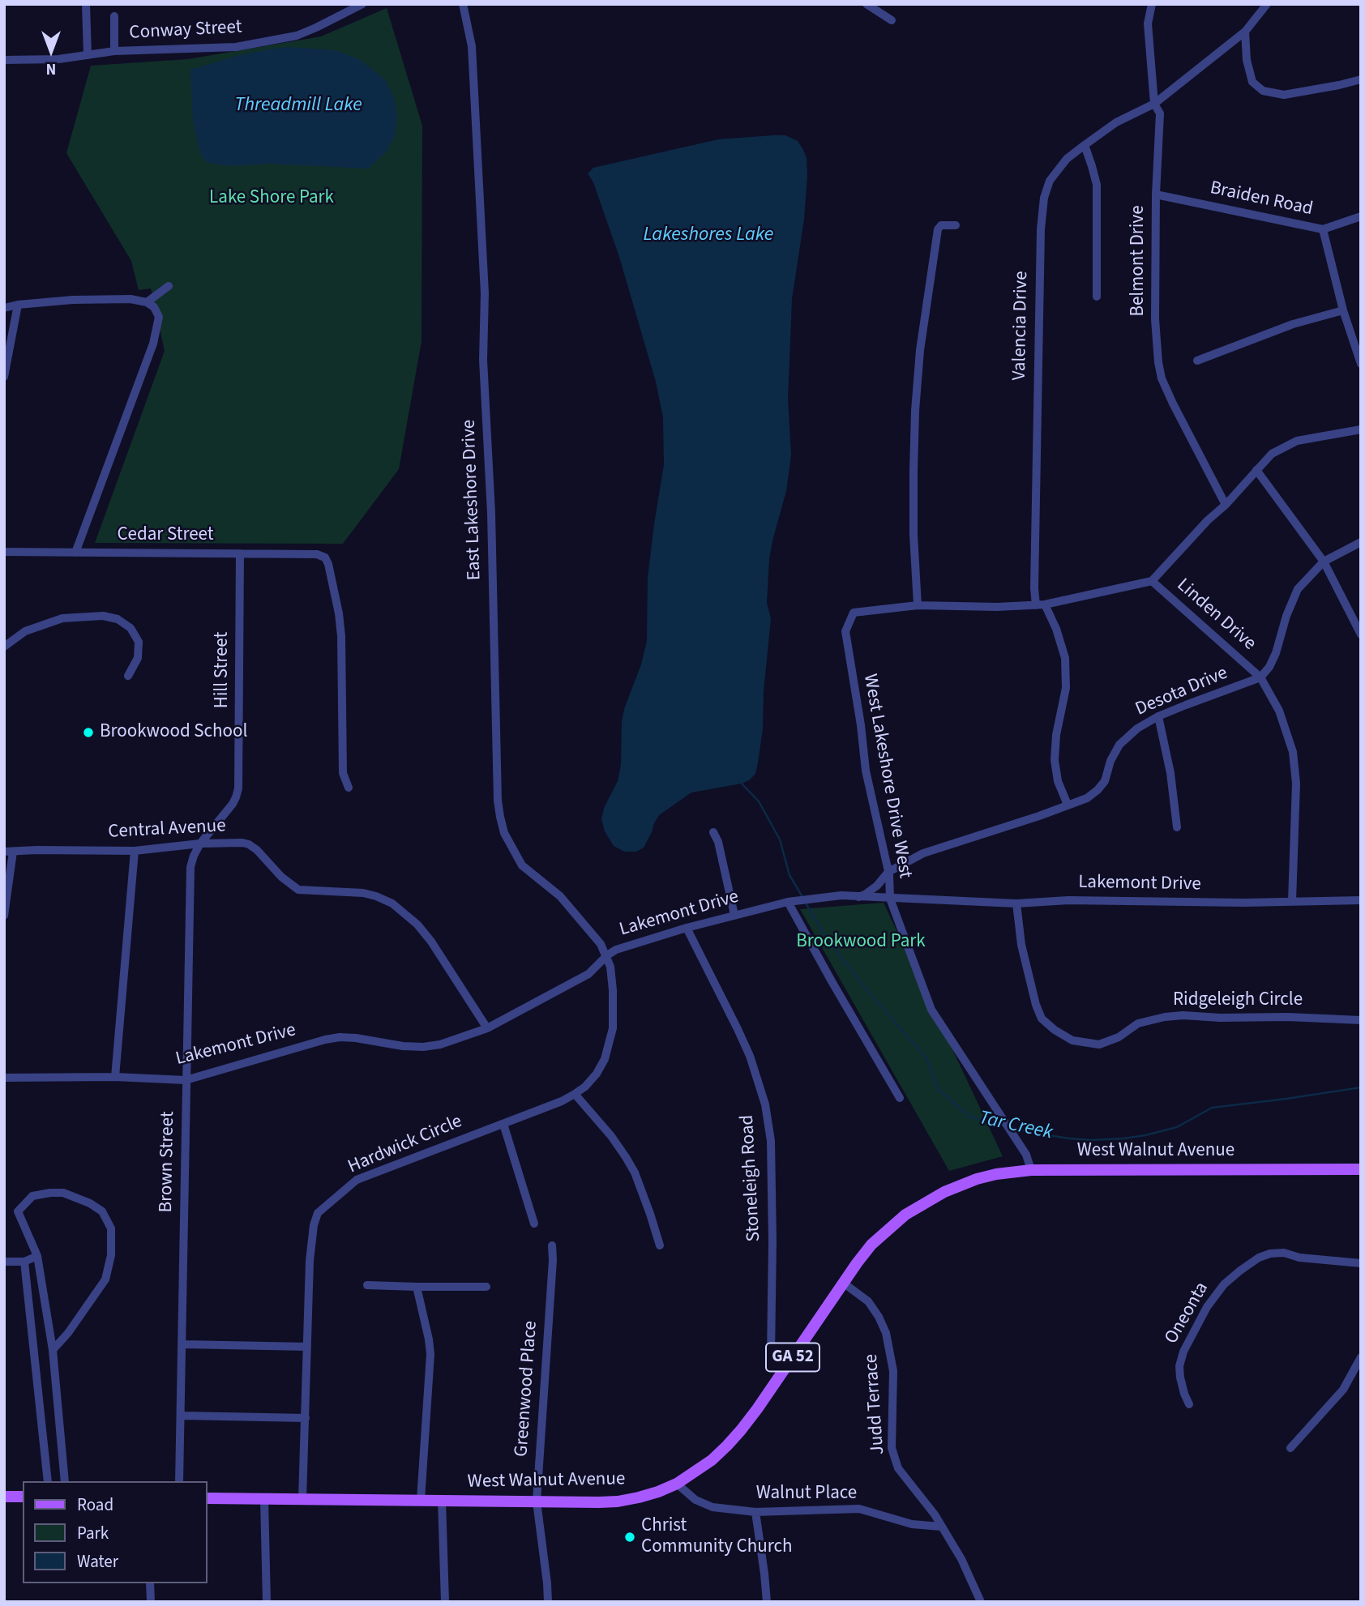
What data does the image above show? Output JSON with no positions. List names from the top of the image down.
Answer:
{
  "streets": {
    "main road": ["West Walnut Avenue", "GA 52"],
    "street": [
      "Conway Street",
      "Braiden Road",
      "Belmont Drive",
      "Valencia Drive",
      "East Lakeshore Drive",
      "Cedar Street",
      "Linden Drive",
      "Hill Street",
      "Desota Drive",
      "West Lakeshore Drive West",
      "Central Avenue",
      "Lakemont Drive",
      "Ridgeleigh Circle",
      "Hardwick Circle",
      "Brown Street",
      "Stoneleigh Road",
      "Oneonta",
      "Greenwood Place",
      "Judd Terrace",
      "Walnut Place"
    ]
  },
  "crossings": [
    ["Braiden Road", "Belmont Drive"],
    ["Belmont Drive", "Valencia Drive"],
    ["Valencia Drive", "Linden Drive"],
    ["Valencia Drive", "Desota Drive"],
    ["East Lakeshore Drive", "Lakemont Drive"],
    ["East Lakeshore Drive", "Hardwick Circle"],
    ["Cedar Street", "Hill Street"],
    ["Linden Drive", "Desota Drive"],
    ["Linden Drive", "West Lakeshore Drive West"],
    ["Linden Drive", "Lakemont Drive"],
    ["Hill Street", "Central Avenue"],
    ["Hill Street", "Brown Street"],
    ["Desota Drive", "West Lakeshore Drive West"],
    ["Desota Drive", "Lakemont Drive"],
    ["West Lakeshore Drive West", "Lakemont Drive"],
    ["West Lakeshore Drive West", "West Walnut Avenue"],
    ["Central Avenue", "Lakemont Drive"],
    ["Central Avenue", "Brown Street"],
    ["Lakemont Drive", "Ridgeleigh Circle"],
    ["Lakemont Drive", "Hardwick Circle"],
    ["Lakemont Drive", "Brown Street"],
    ["Lakemont Drive", "Stoneleigh Road"],
    ["Hardwick Circle", "West Walnut Avenue"],
    ["West Walnut Avenue", "Stoneleigh Road"],
    ["West Walnut Avenue", "Greenwood Place"],
    ["West Walnut Avenue", "Judd Terrace"],
    ["West Walnut Avenue", "Walnut Place"],
    ["Judd Terrace", "Walnut Place"]
  ],
  "water": ["Threadmill Lake", "Lakeshores Lake", "Tar Creek"],
  "parks": ["Lake Shore Park", "Brookwood Park"],
  "places": ["Brookwood School", "Christ Community Church"],
  "legend": ["Road", "Park", "Water"],
  "north": "bottom"
}
